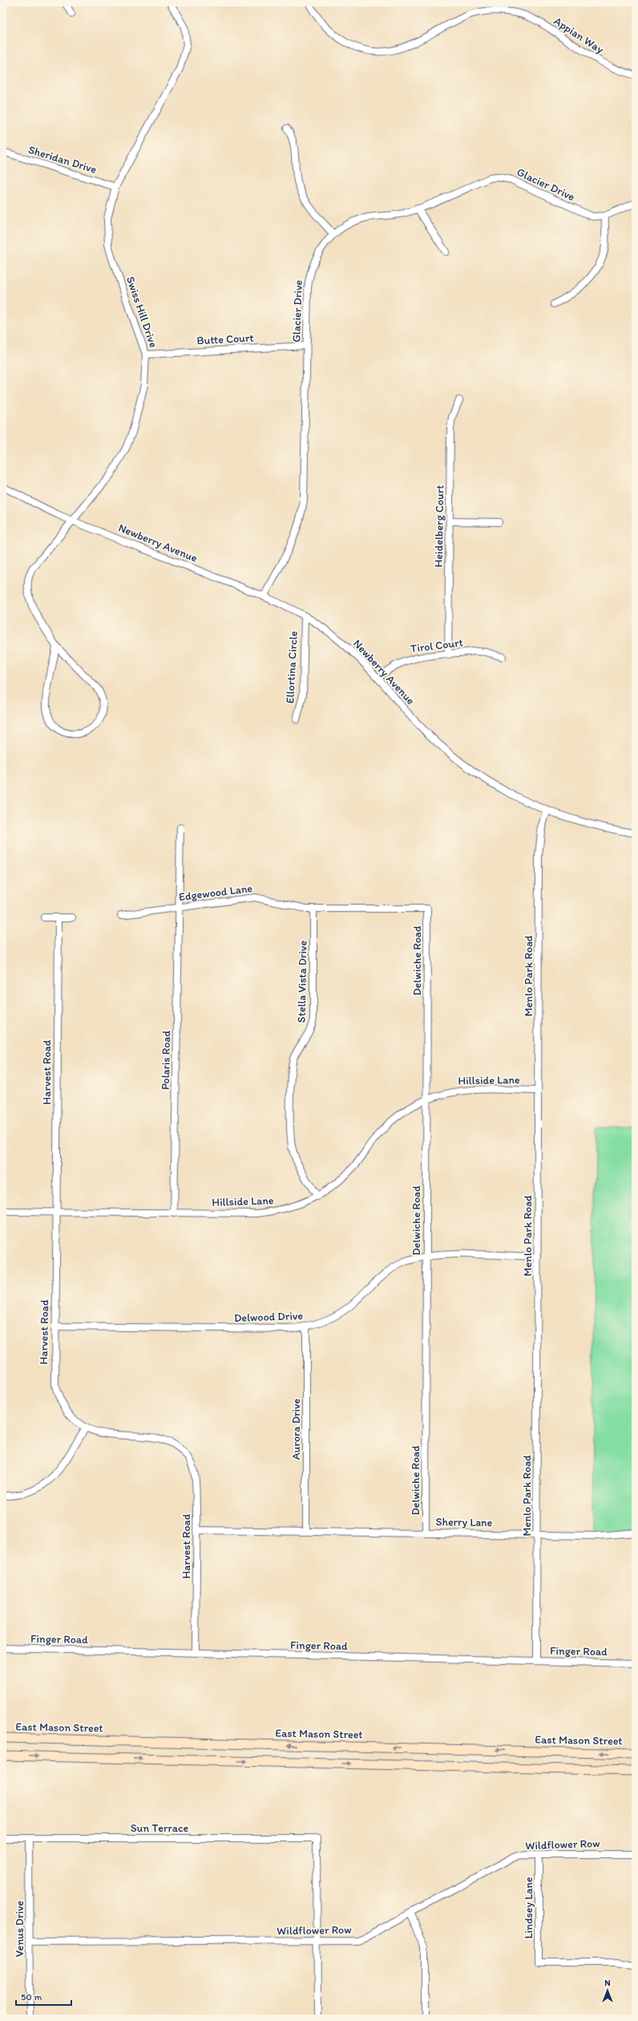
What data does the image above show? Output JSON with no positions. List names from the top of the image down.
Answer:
{
  "streets": {
    "main road": ["East Mason Street"],
    "street": [
      "Appian Way",
      "Sheridan Drive",
      "Glacier Drive",
      "Swiss Hill Drive",
      "Butte Court",
      "Heidelberg Court",
      "Newberry Avenue",
      "Tirol Court",
      "Ellortina Circle",
      "Edgewood Lane",
      "Delwiche Road",
      "Menlo Park Road",
      "Stella Vista Drive",
      "Polaris Road",
      "Harvest Road",
      "Hillside Lane",
      "Delwood Drive",
      "Aurora Drive",
      "Sherry Lane",
      "Finger Road",
      "Sun Terrace",
      "Wildflower Row",
      "Lindsey Lane",
      "Venus Drive"
    ]
  },
  "crossings": [
    ["Sheridan Drive", "Swiss Hill Drive"],
    ["Glacier Drive", "Butte Court"],
    ["Glacier Drive", "Newberry Avenue"],
    ["Swiss Hill Drive", "Butte Court"],
    ["Swiss Hill Drive", "Newberry Avenue"],
    ["Heidelberg Court", "Tirol Court"],
    ["Newberry Avenue", "Tirol Court"],
    ["Newberry Avenue", "Ellortina Circle"],
    ["Newberry Avenue", "Menlo Park Road"],
    ["Edgewood Lane", "Delwiche Road"],
    ["Edgewood Lane", "Stella Vista Drive"],
    ["Edgewood Lane", "Polaris Road"],
    ["Delwiche Road", "Hillside Lane"],
    ["Delwiche Road", "Delwood Drive"],
    ["Delwiche Road", "Sherry Lane"],
    ["Menlo Park Road", "Hillside Lane"],
    ["Menlo Park Road", "Delwood Drive"],
    ["Menlo Park Road", "Sherry Lane"],
    ["Menlo Park Road", "Finger Road"],
    ["Stella Vista Drive", "Hillside Lane"],
    ["Polaris Road", "Hillside Lane"],
    ["Harvest Road", "Hillside Lane"],
    ["Harvest Road", "Delwood Drive"],
    ["Harvest Road", "Sherry Lane"],
    ["Harvest Road", "Finger Road"],
    ["Delwood Drive", "Aurora Drive"],
    ["Aurora Drive", "Sherry Lane"],
    ["Sun Terrace", "Wildflower Row"],
    ["Sun Terrace", "Venus Drive"],
    ["Wildflower Row", "Lindsey Lane"],
    ["Wildflower Row", "Venus Drive"]
  ],
  "scale_bar": "50 m",
  "north": "top"
}
